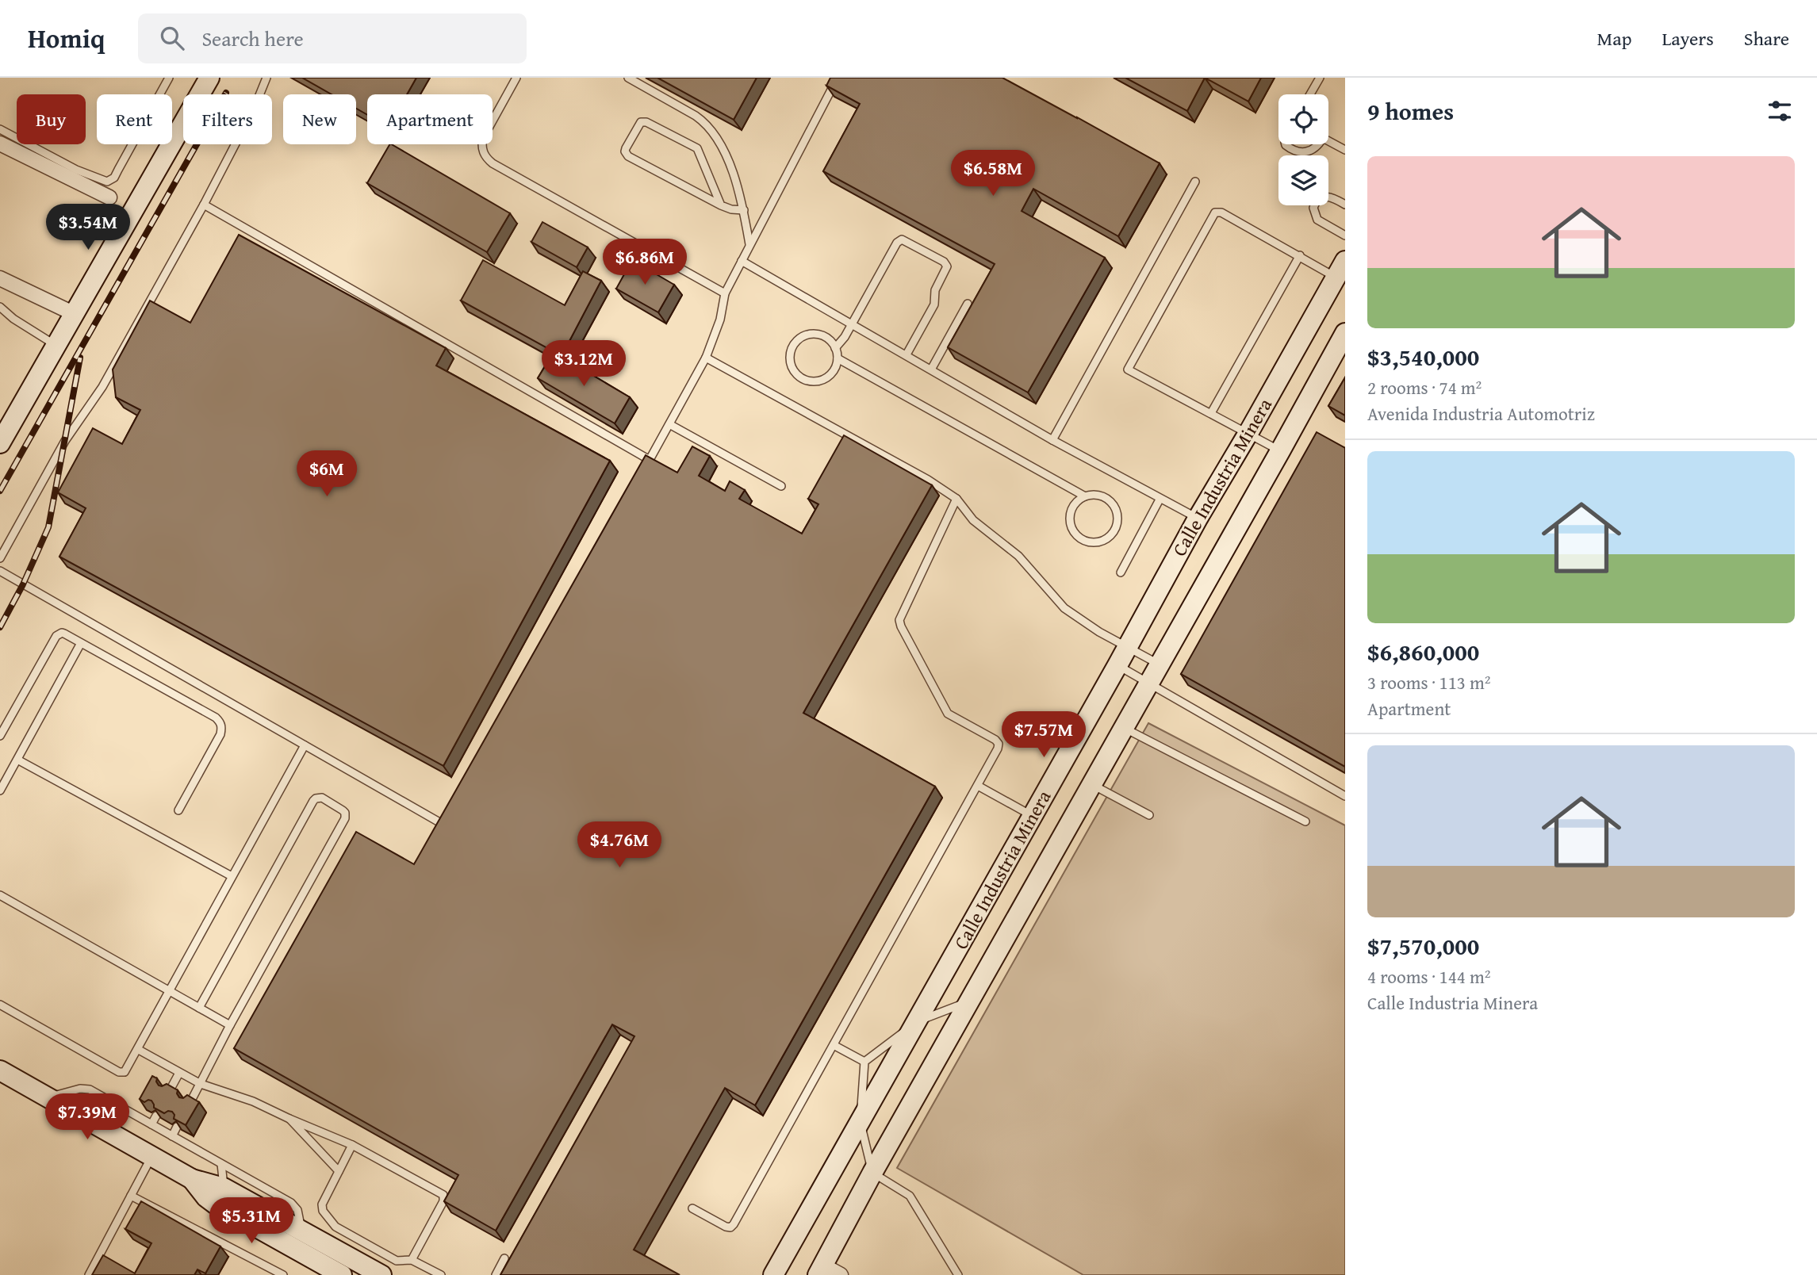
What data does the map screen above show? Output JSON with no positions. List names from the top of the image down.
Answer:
{
  "streets": {
    "main road": ["Calle Industria Minera"]
  },
  "page": {
    "header": "Homiq",
    "search": "Search here",
    "nav": ["Map", "Layers", "Share"],
    "heading": "9 homes",
    "chip": [
      "Buy",
      "Rent",
      "Filters",
      "New",
      "Apartment"
    ],
    "list": [
      {
        "name": "$3,540,000",
        "note": "2 rooms · 74 m² · Avenida Industria Automotriz"
      },
      {
        "name": "$6,860,000",
        "note": "3 rooms · 113 m² · Apartment"
      },
      {
        "name": "$7,570,000",
        "note": "4 rooms · 144 m² · Calle Industria Minera"
      }
    ],
    "price": [
      "$6.58M",
      "$3.54M",
      "$6.86M",
      "$3.12M",
      "$6M",
      "$7.57M",
      "$4.76M",
      "$7.39M",
      "$5.31M"
    ]
  }
}
